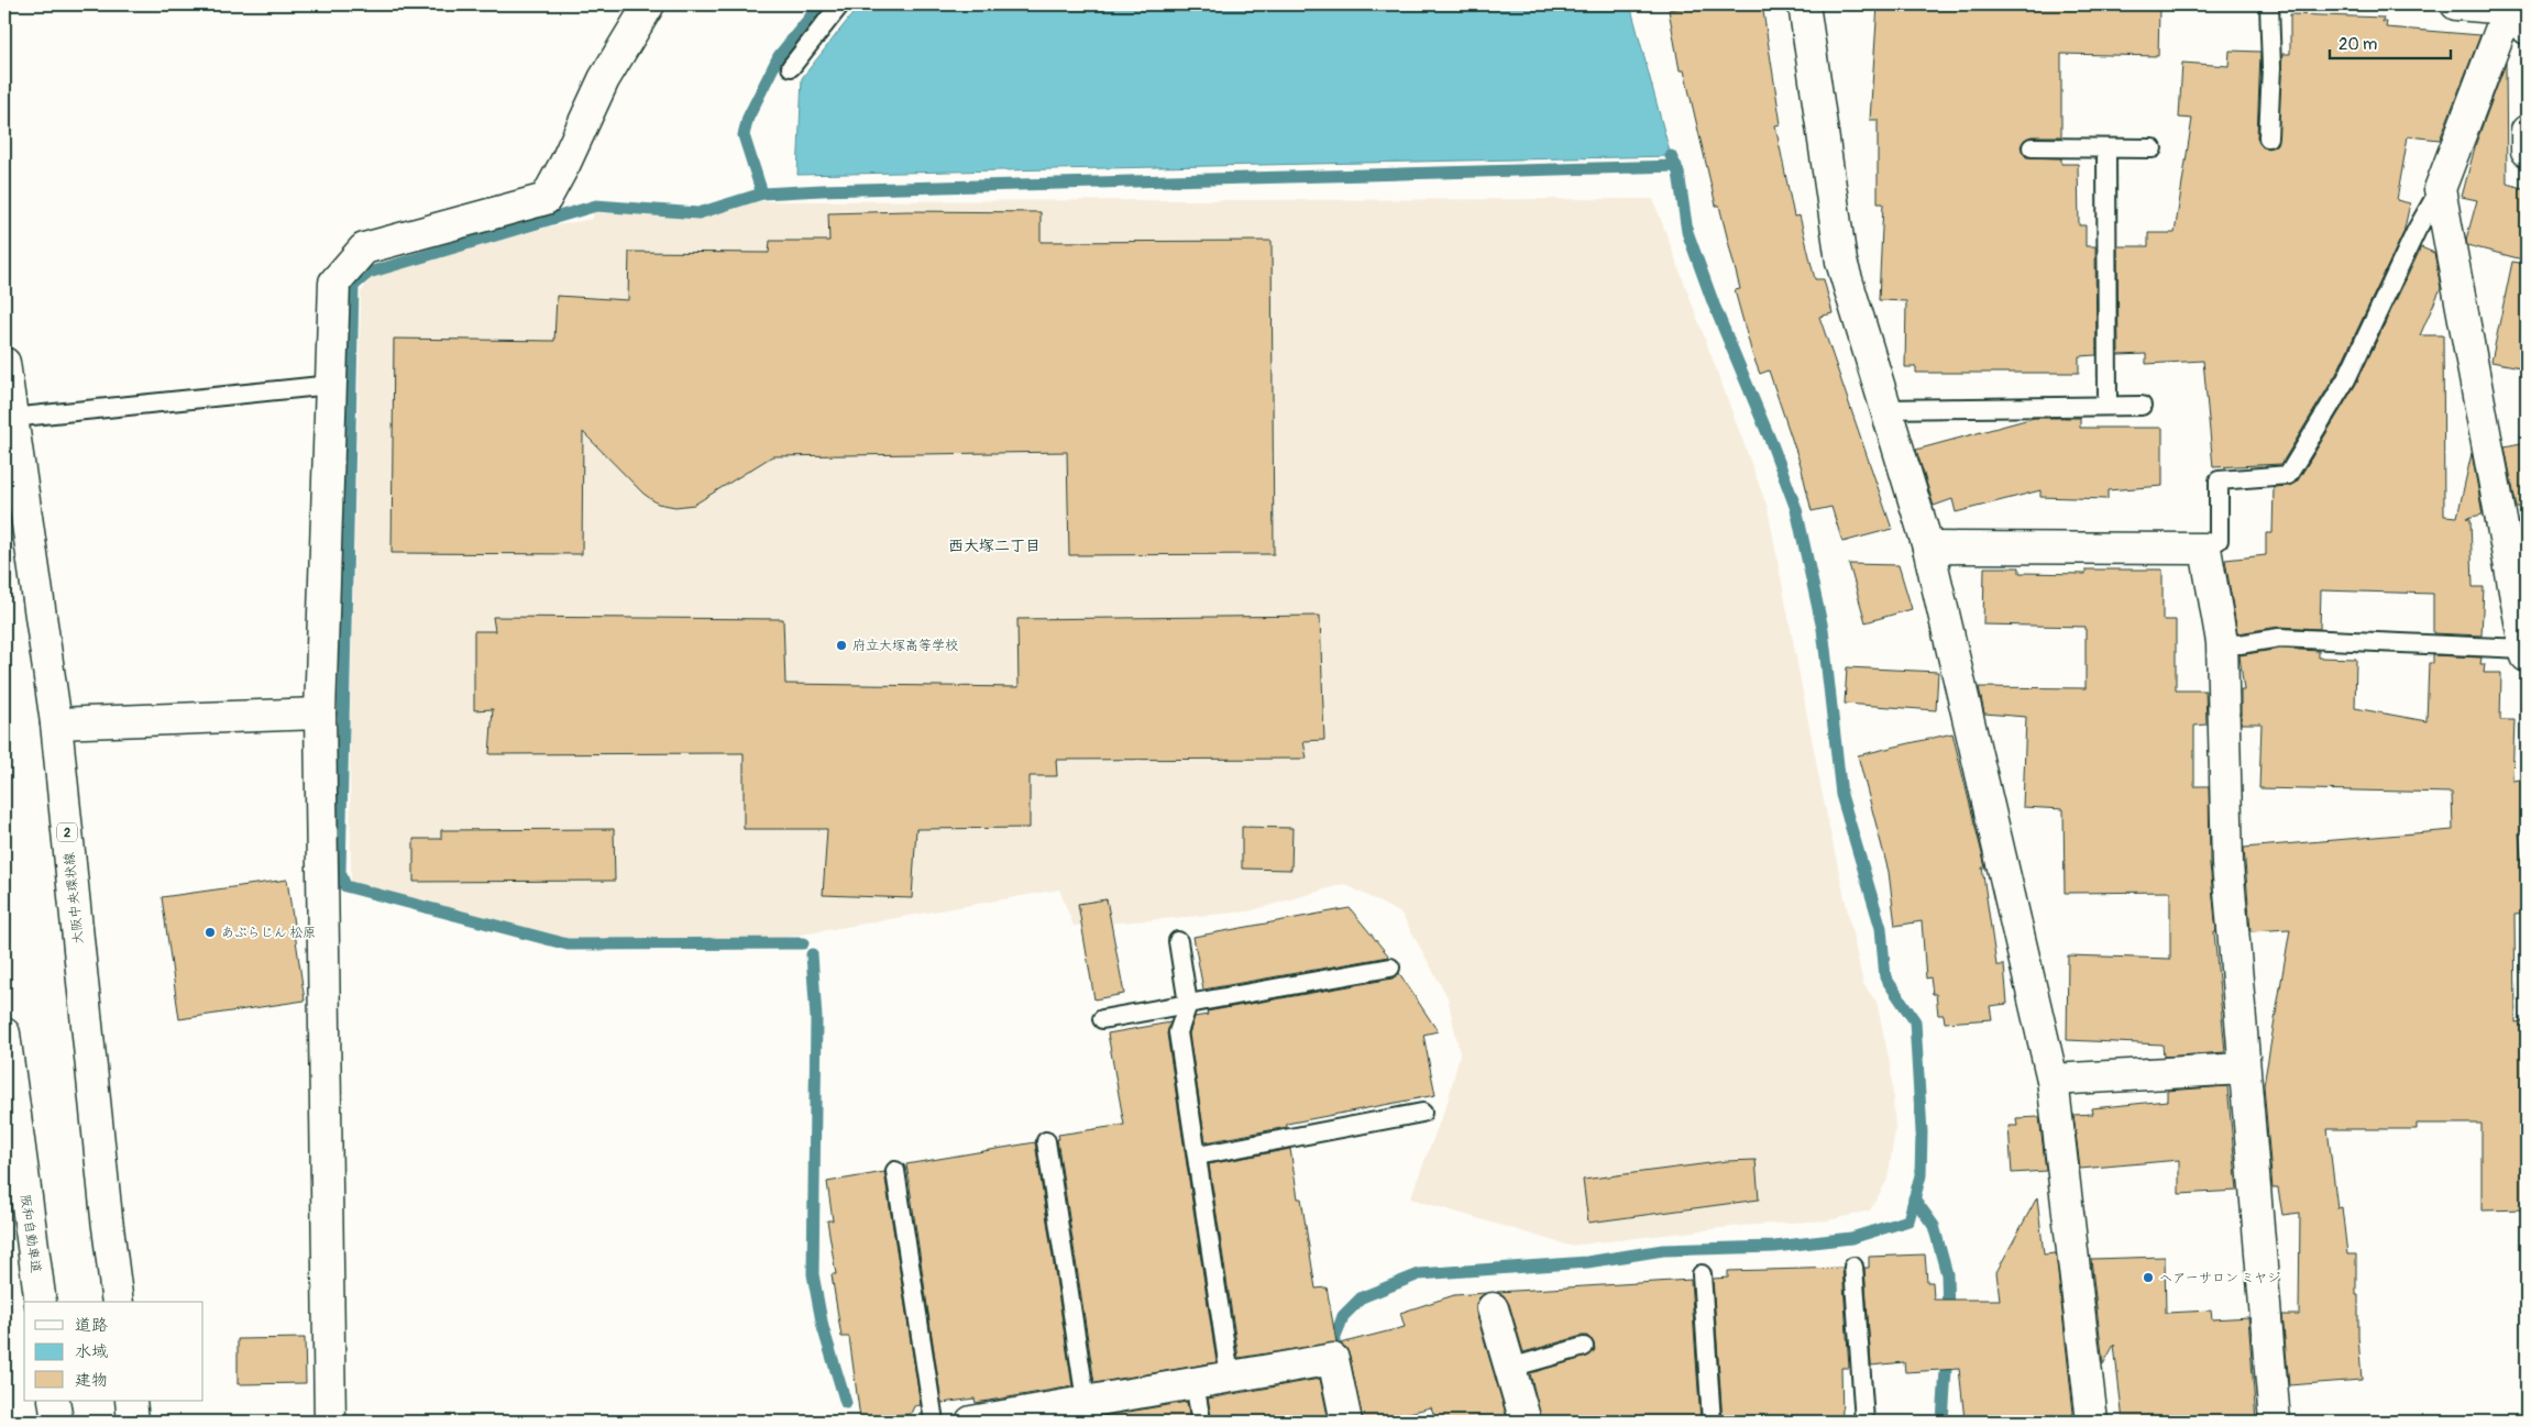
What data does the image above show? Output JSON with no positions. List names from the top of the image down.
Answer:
{
  "streets": {
    "main road": ["2", "大阪中央環状線", "阪和自動車道"]
  },
  "districts": ["西大塚二丁目"],
  "places": ["府立大塚高等学校", "あぶらじん 松原", "ヘアーサロン ミヤジ"],
  "legend": ["道路", "水域", "建物"],
  "scale_bar": "20 m"
}
